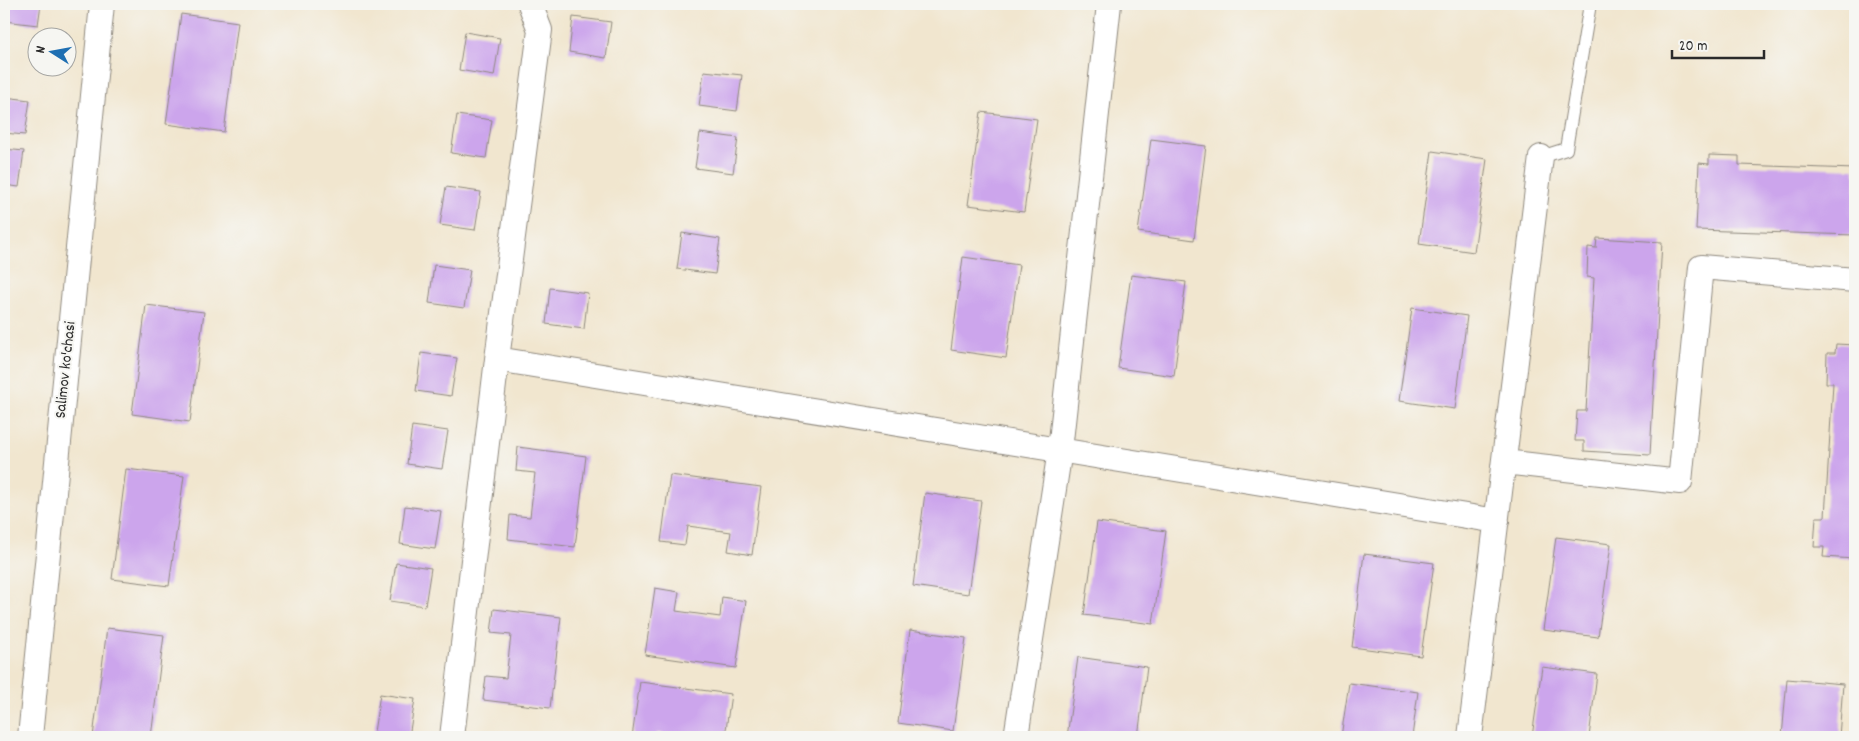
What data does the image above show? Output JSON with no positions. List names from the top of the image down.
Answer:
{
  "streets": {
    "street": ["Salimov ko'chasi"]
  },
  "scale_bar": "20 m",
  "north": "left"
}
